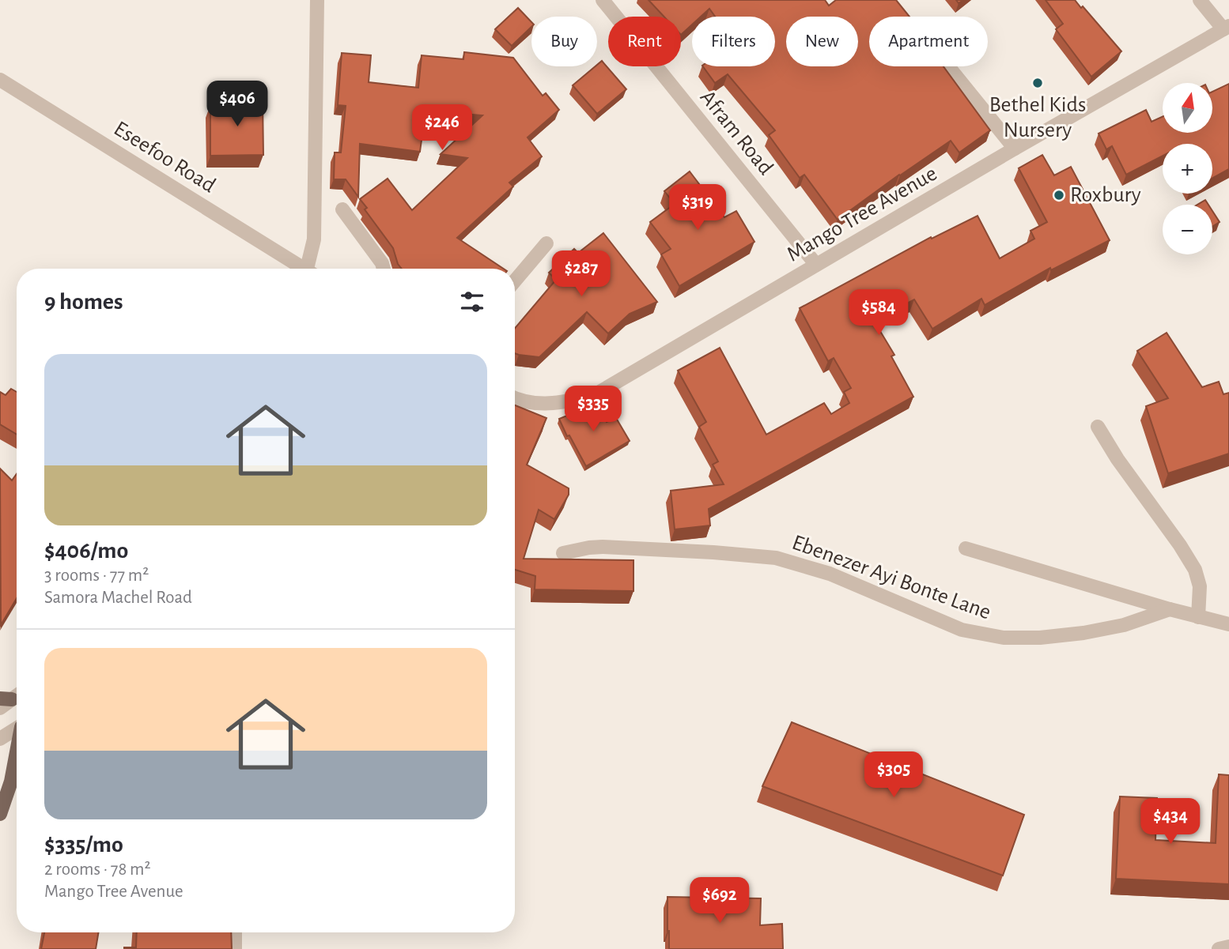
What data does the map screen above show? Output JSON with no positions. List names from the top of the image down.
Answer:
{
  "streets": {
    "street": [
      "Afram Road",
      "Eseefoo Road",
      "Mango Tree Avenue",
      "Ebenezer Ayi Bonte Lane"
    ]
  },
  "crossings": [
    ["Afram Road", "Mango Tree Avenue"]
  ],
  "places": ["Bethel Kids Nursery", "Roxbury"],
  "north": "top",
  "page": {
    "chip": [
      "Buy",
      "Rent",
      "Filters",
      "New",
      "Apartment"
    ],
    "price": [
      "$406",
      "$246",
      "$319",
      "$287",
      "$584",
      "$335",
      "$305",
      "$434",
      "$692"
    ],
    "map_buttons": ["+", "−"],
    "heading": "9 homes",
    "list": [
      {
        "name": "$406/mo",
        "note": "3 rooms · 77 m² · Samora Machel Road"
      },
      {
        "name": "$335/mo",
        "note": "2 rooms · 78 m² · Mango Tree Avenue"
      }
    ]
  }
}
